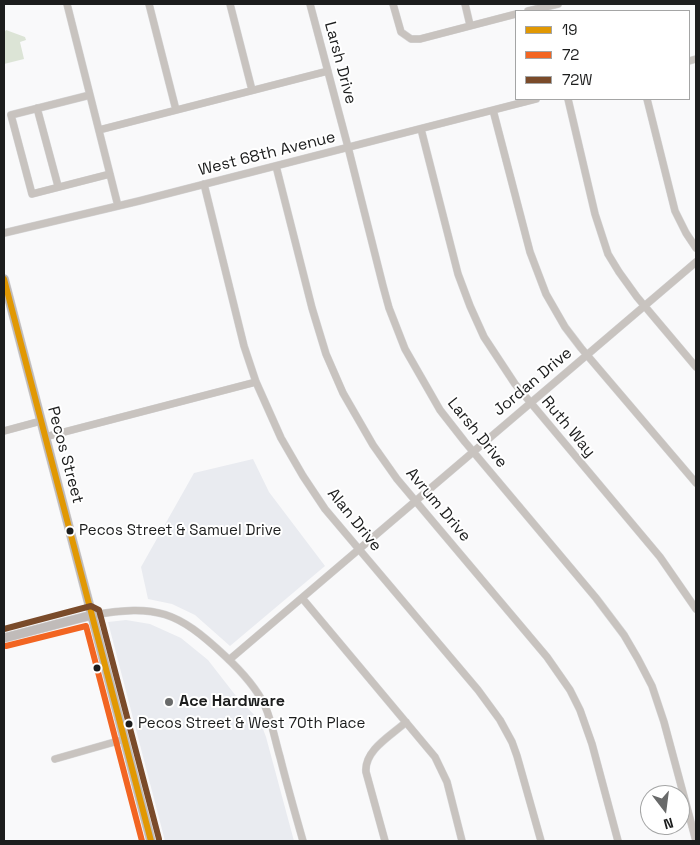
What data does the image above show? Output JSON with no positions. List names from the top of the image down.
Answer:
{
  "streets": {
    "main road": ["Pecos Street"],
    "street": [
      "Larsh Drive",
      "West 68th Avenue",
      "Jordan Drive",
      "Ruth Way",
      "Avrum Drive",
      "Alan Drive"
    ]
  },
  "crossings": [
    ["Larsh Drive", "West 68th Avenue"],
    ["Larsh Drive", "Jordan Drive"],
    ["West 68th Avenue", "Ruth Way"],
    ["West 68th Avenue", "Avrum Drive"],
    ["West 68th Avenue", "Alan Drive"],
    ["Jordan Drive", "Ruth Way"],
    ["Jordan Drive", "Avrum Drive"],
    ["Jordan Drive", "Alan Drive"]
  ],
  "places": ["Pecos Street & Samuel Drive", "Ace Hardware", "Pecos Street & West 70th Place"],
  "lines": ["transit line 19", "transit line 72W", "transit line 72"],
  "legend": ["19", "72", "72W"],
  "north": "bottom"
}
